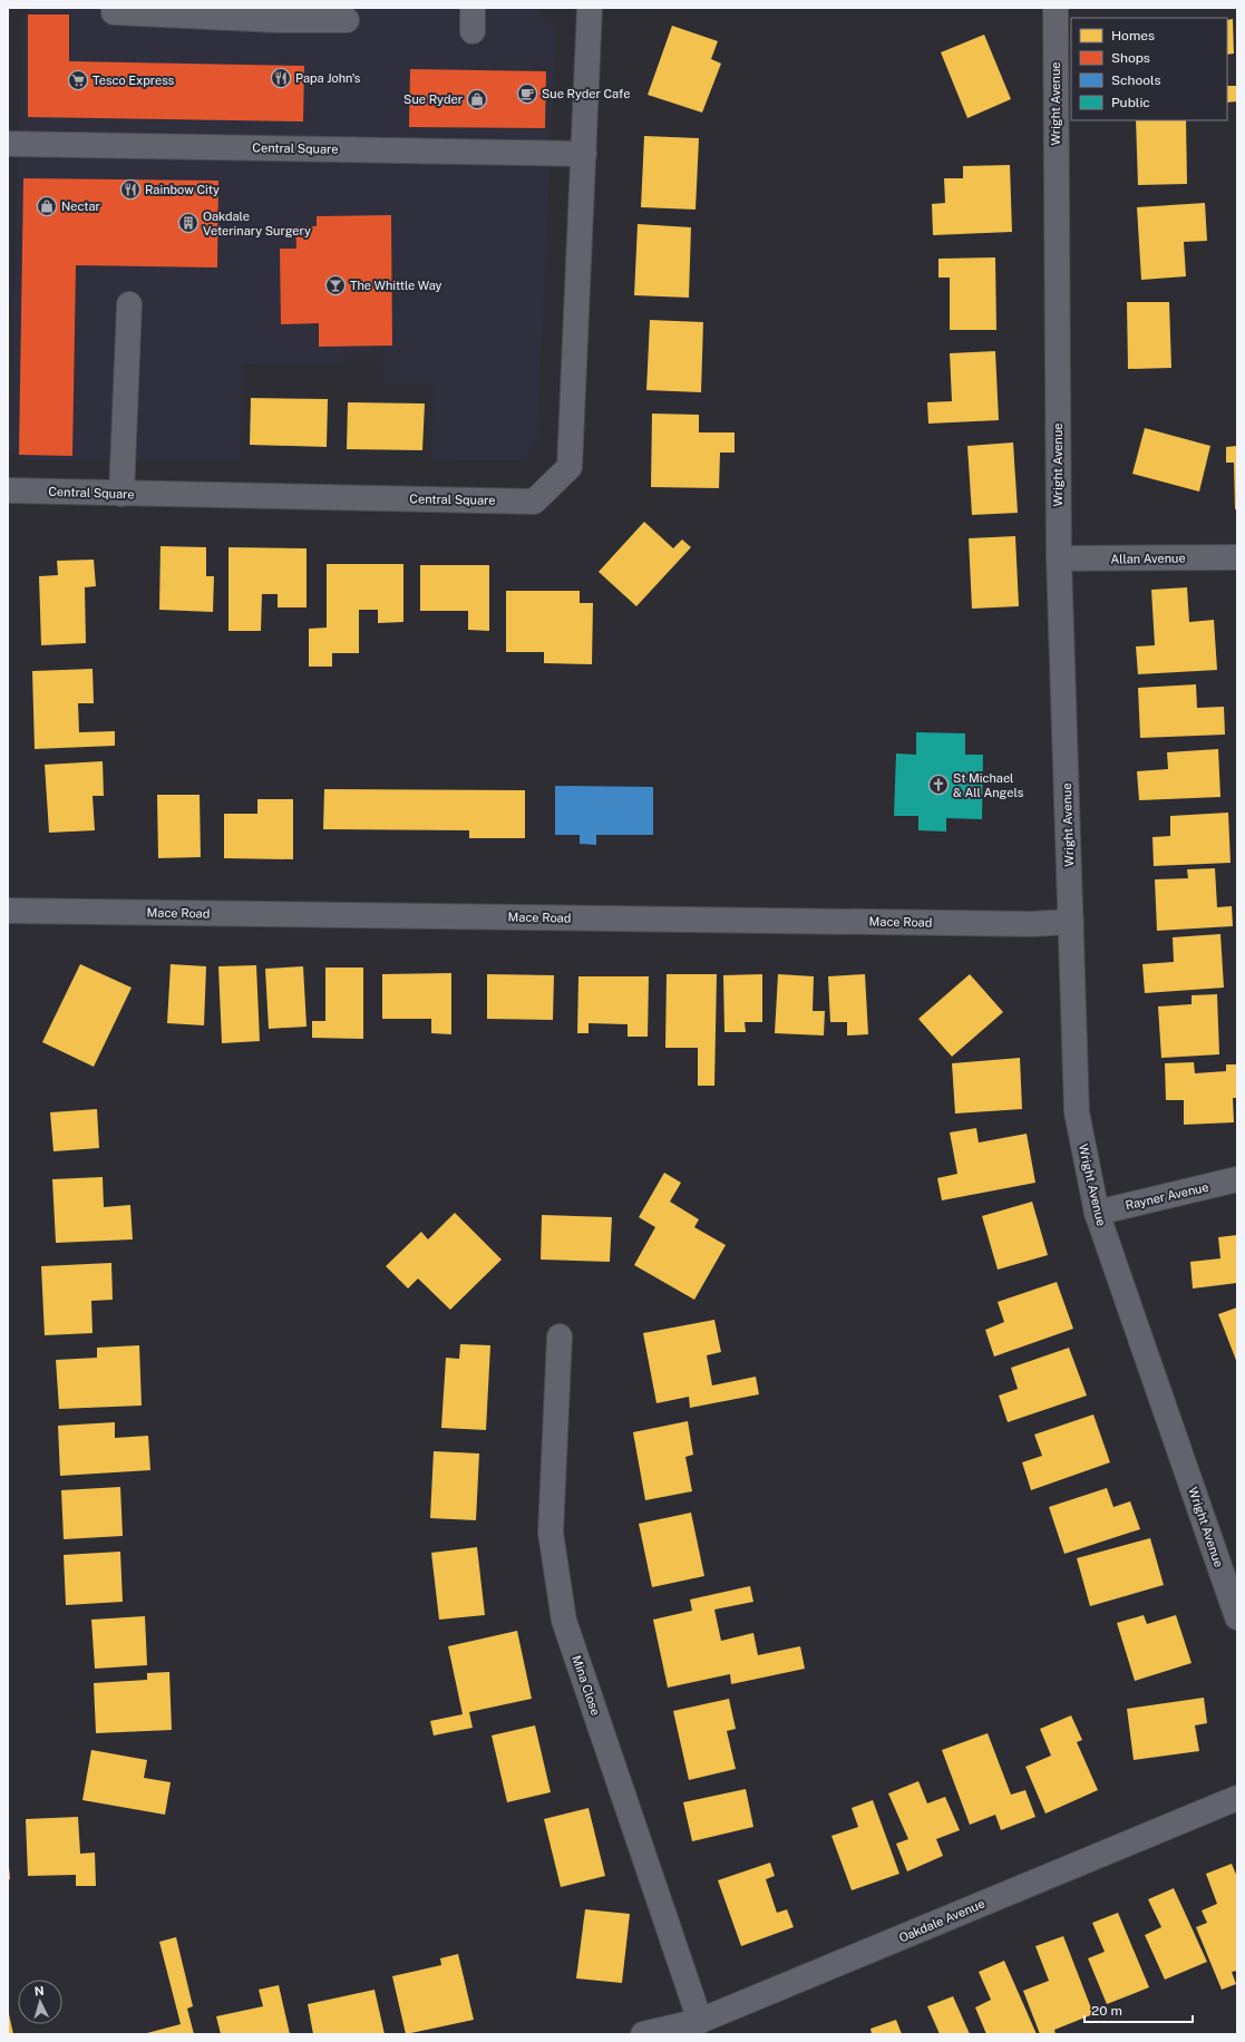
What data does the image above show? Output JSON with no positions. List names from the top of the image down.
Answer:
{
  "streets": {
    "street": [
      "Wright Avenue",
      "Central Square",
      "Allan Avenue",
      "Mace Road",
      "Rayner Avenue",
      "Mina Close",
      "Oakdale Avenue"
    ]
  },
  "crossings": [
    ["Wright Avenue", "Allan Avenue"],
    ["Wright Avenue", "Mace Road"],
    ["Wright Avenue", "Rayner Avenue"],
    ["Mina Close", "Oakdale Avenue"]
  ],
  "places": {
    "restaurant": ["Papa John's", "Rainbow City"],
    "supermarket": ["Tesco Express"],
    "cafe": ["Sue Ryder Cafe"],
    "shop": ["Sue Ryder", "Nectar"],
    "building": ["Oakdale Veterinary Surgery"],
    "bar": ["The Whittle Way"],
    "church": ["St Michael & All Angels"]
  },
  "legend": [
    "Homes",
    "Shops",
    "Schools",
    "Public"
  ],
  "scale_bar": "20 m",
  "north": "top"
}
